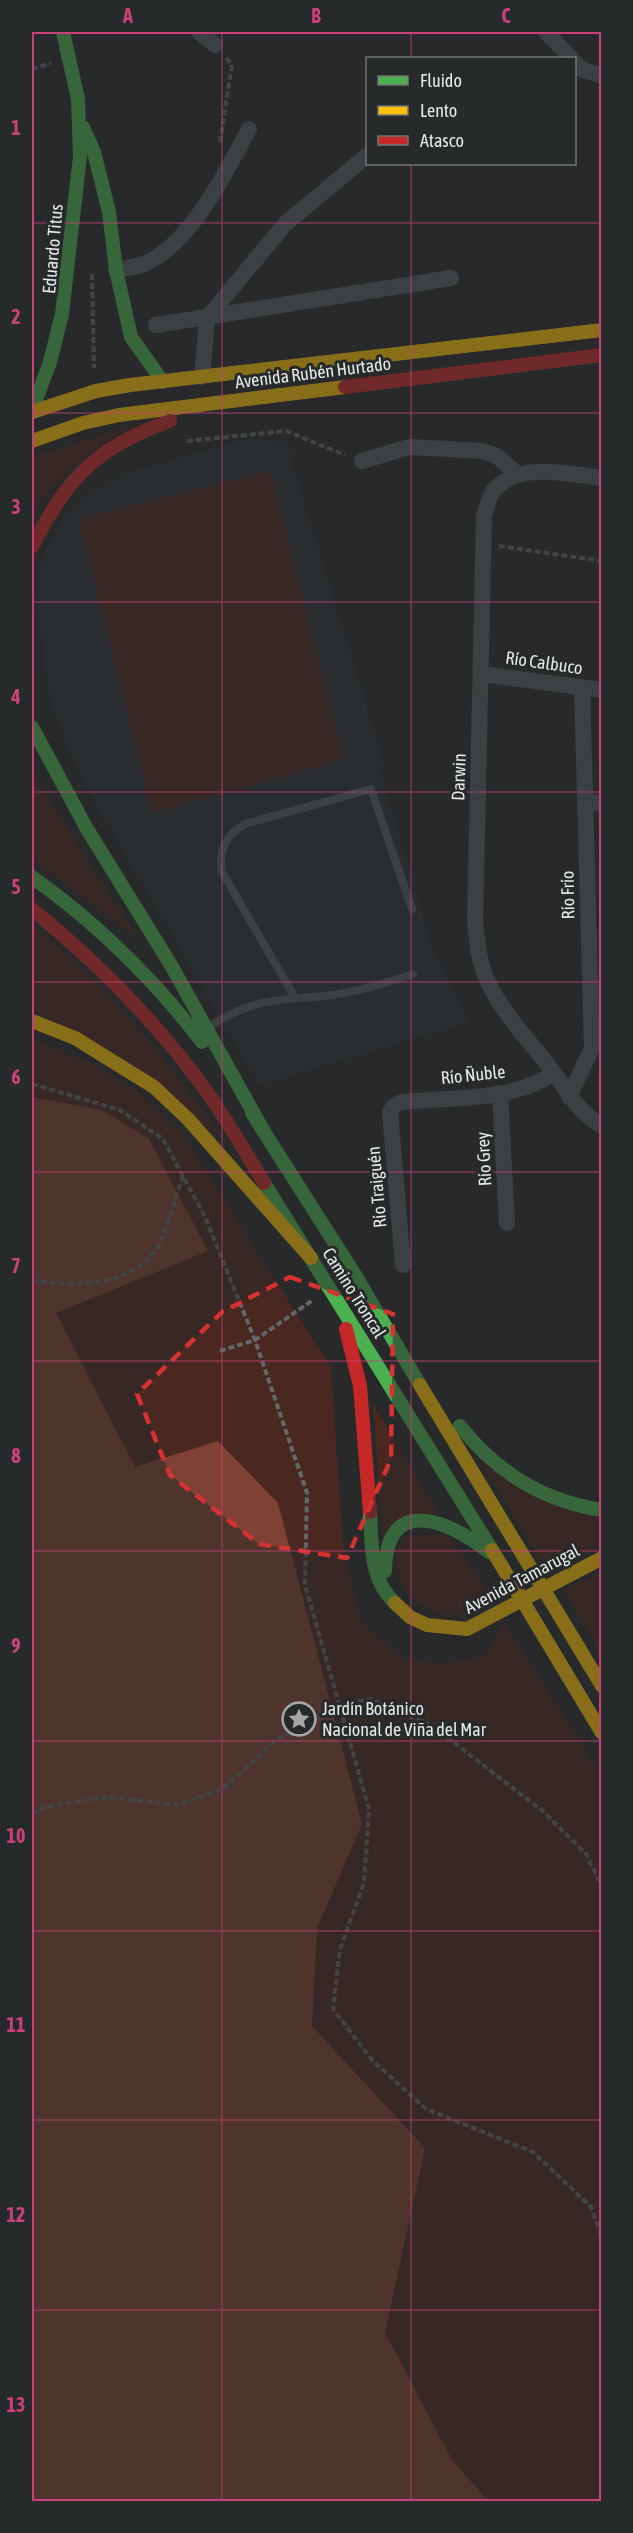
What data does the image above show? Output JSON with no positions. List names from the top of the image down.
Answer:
{
  "streets": {
    "main road": [
      "Eduardo Titus",
      "Avenida Rubén Hurtado",
      "Camino Troncal",
      "Avenida Tamarugal"
    ],
    "street": [
      "Río Calbuco",
      "Darwin",
      "Río Frío",
      "Río Ñuble",
      "Río Grey",
      "Río Traiguén"
    ]
  },
  "crossings": [
    ["Eduardo Titus", "Avenida Rubén Hurtado"],
    ["Río Calbuco", "Darwin"],
    ["Río Calbuco", "Río Frío"],
    ["Darwin", "Río Frío"],
    ["Darwin", "Río Ñuble"],
    ["Río Ñuble", "Río Grey"],
    ["Río Ñuble", "Río Traiguén"],
    ["Camino Troncal", "Avenida Tamarugal"]
  ],
  "places": {
    "place": ["Jardín Botánico Nacional de Viña del Mar"]
  },
  "legend": ["Fluido", "Lento", "Atasco"],
  "grid": {
    "columns": ["A", "B", "C"],
    "rows": [
      "1",
      "2",
      "3",
      "4",
      "5",
      "6",
      "7",
      "8",
      "9",
      "10",
      "11",
      "12",
      "13"
    ]
  }
}
